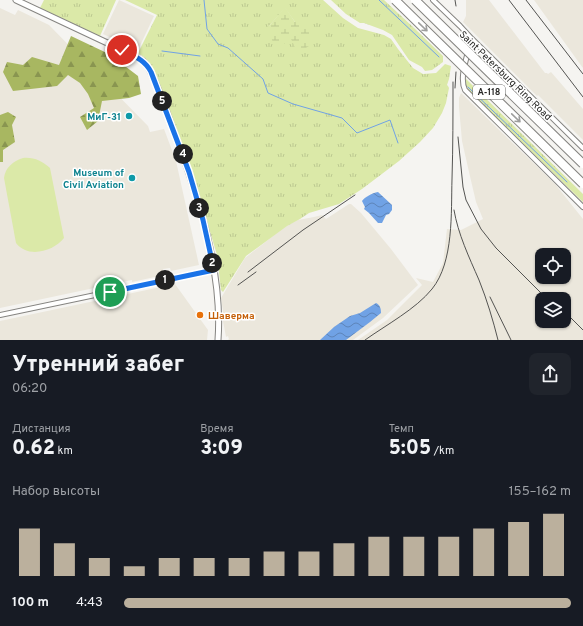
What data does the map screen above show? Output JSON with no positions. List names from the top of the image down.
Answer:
{
  "streets": {
    "highway": ["Saint Petersburg Ring Road", "А-118"]
  },
  "places": ["МиГ-31", "Museum of Civil Aviation", "Шаверма"],
  "page": {
    "pins": [
      "5",
      "4",
      "3",
      "2",
      "1"
    ],
    "heading": ["Утренний забег", "06:20"],
    "stats": [
      ["Дистанция", "0.62 km"],
      ["Время", "3:09"],
      ["Темп", "5:05 /km"]
    ],
    "chart": ["Набор высоты", "155–162 m"],
    "list": [
      {
        "name": "100 m",
        "note": "4:43"
      }
    ]
  }
}
